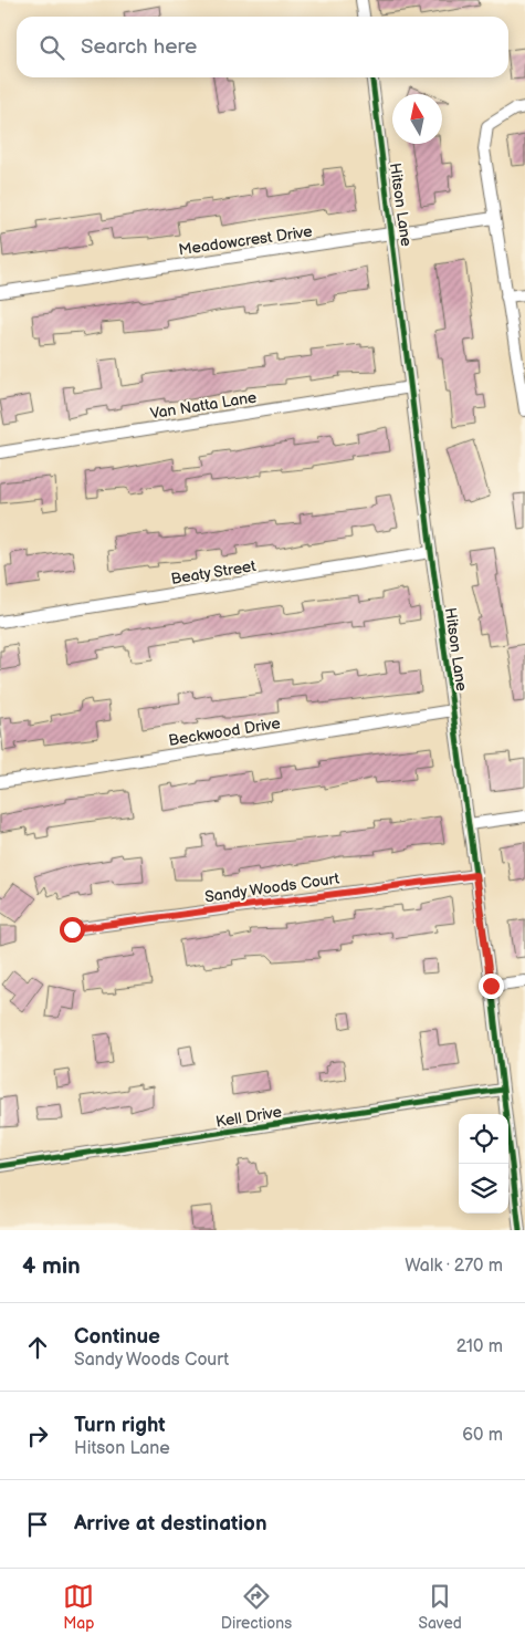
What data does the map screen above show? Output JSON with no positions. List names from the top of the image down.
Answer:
{
  "streets": {
    "street": [
      "Hitson Lane",
      "Meadowcrest Drive",
      "Van Natta Lane",
      "Beaty Street",
      "Beckwood Drive",
      "Sandy Woods Court",
      "Kell Drive"
    ]
  },
  "crossings": [
    ["Hitson Lane", "Meadowcrest Drive"],
    ["Hitson Lane", "Van Natta Lane"],
    ["Hitson Lane", "Beaty Street"],
    ["Hitson Lane", "Beckwood Drive"],
    ["Hitson Lane", "Sandy Woods Court"],
    ["Hitson Lane", "Kell Drive"]
  ],
  "north": "top",
  "page": {
    "search": "Search here",
    "heading": ["4 min", "Walk · 270 m"],
    "list": [
      ["Continue", "Sandy Woods Court", "210 m"],
      ["Turn right", "Hitson Lane", "60 m"],
      "Arrive at destination"
    ],
    "nav": ["Map", "Directions", "Saved"]
  }
}
